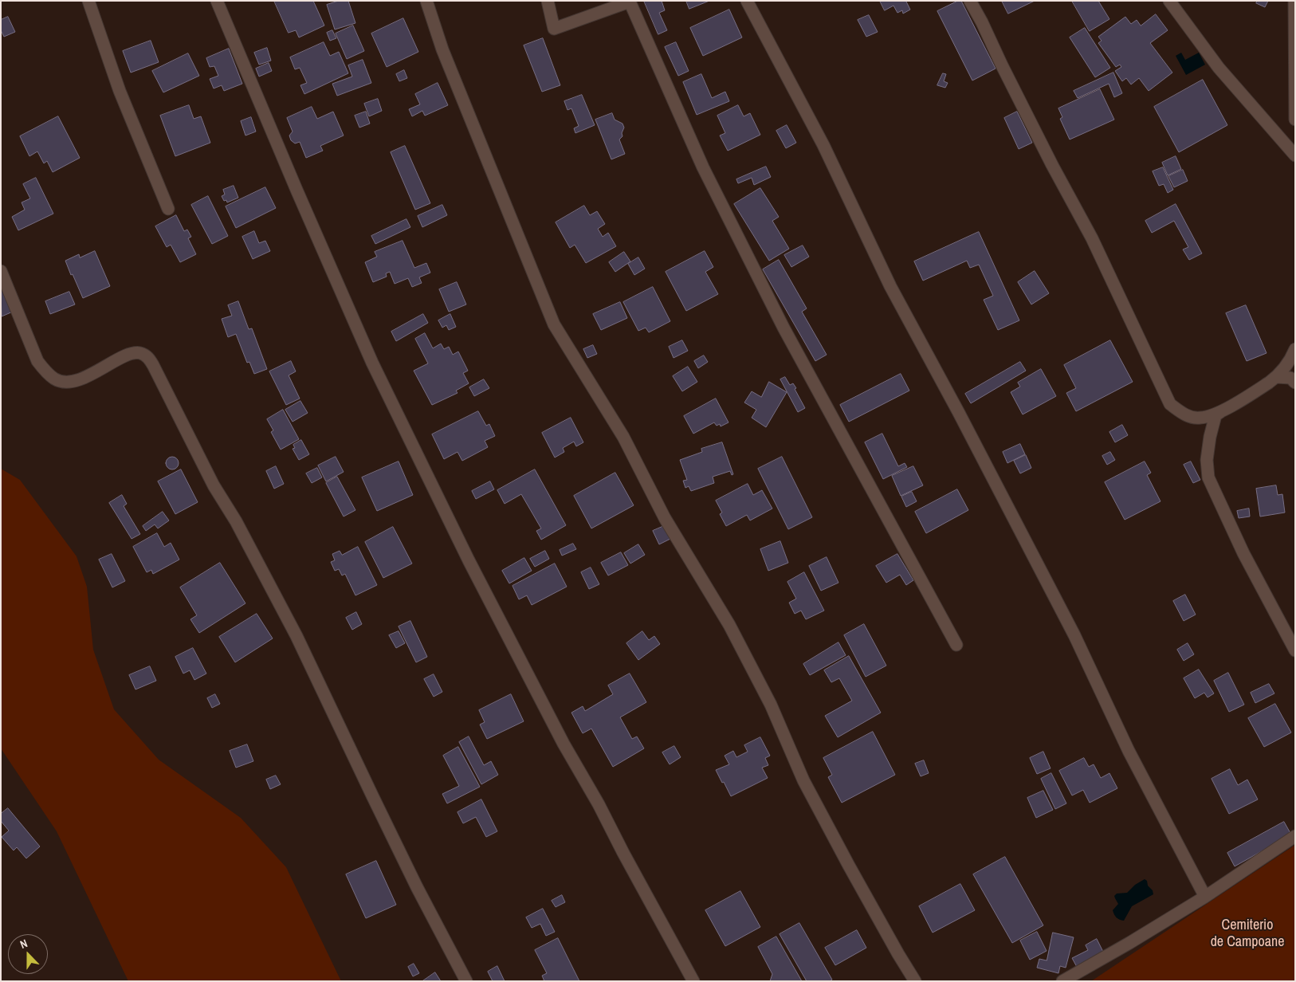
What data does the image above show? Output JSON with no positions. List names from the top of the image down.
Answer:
{
  "parks": ["Cemiterio de Campoane"],
  "north": "top"
}
